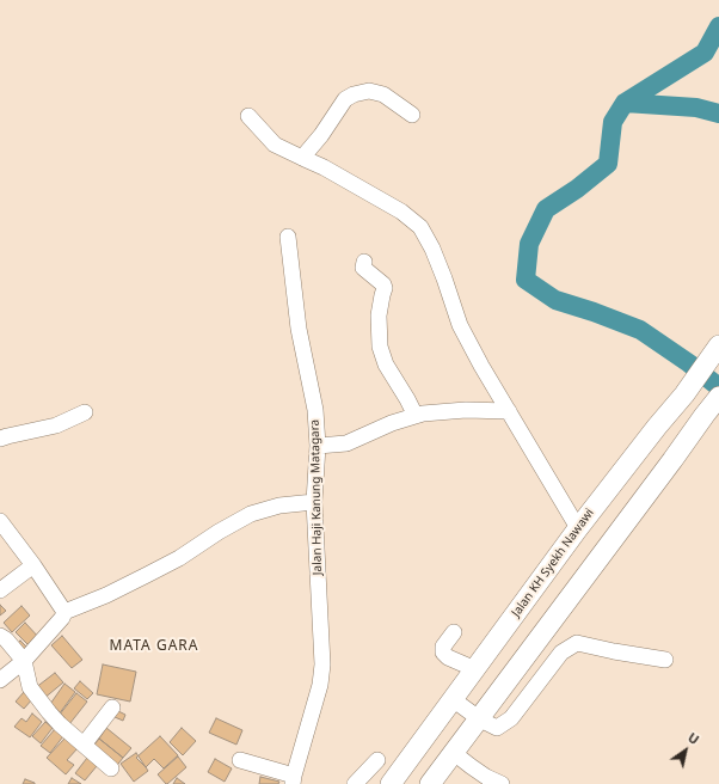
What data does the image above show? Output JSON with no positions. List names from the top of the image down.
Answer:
{
  "streets": {
    "main road": ["Jalan KH Syekh Nawawi"],
    "street": ["Jalan Haji Kanung Matagara"]
  },
  "districts": ["MATA GARA"],
  "north": "top right"
}
